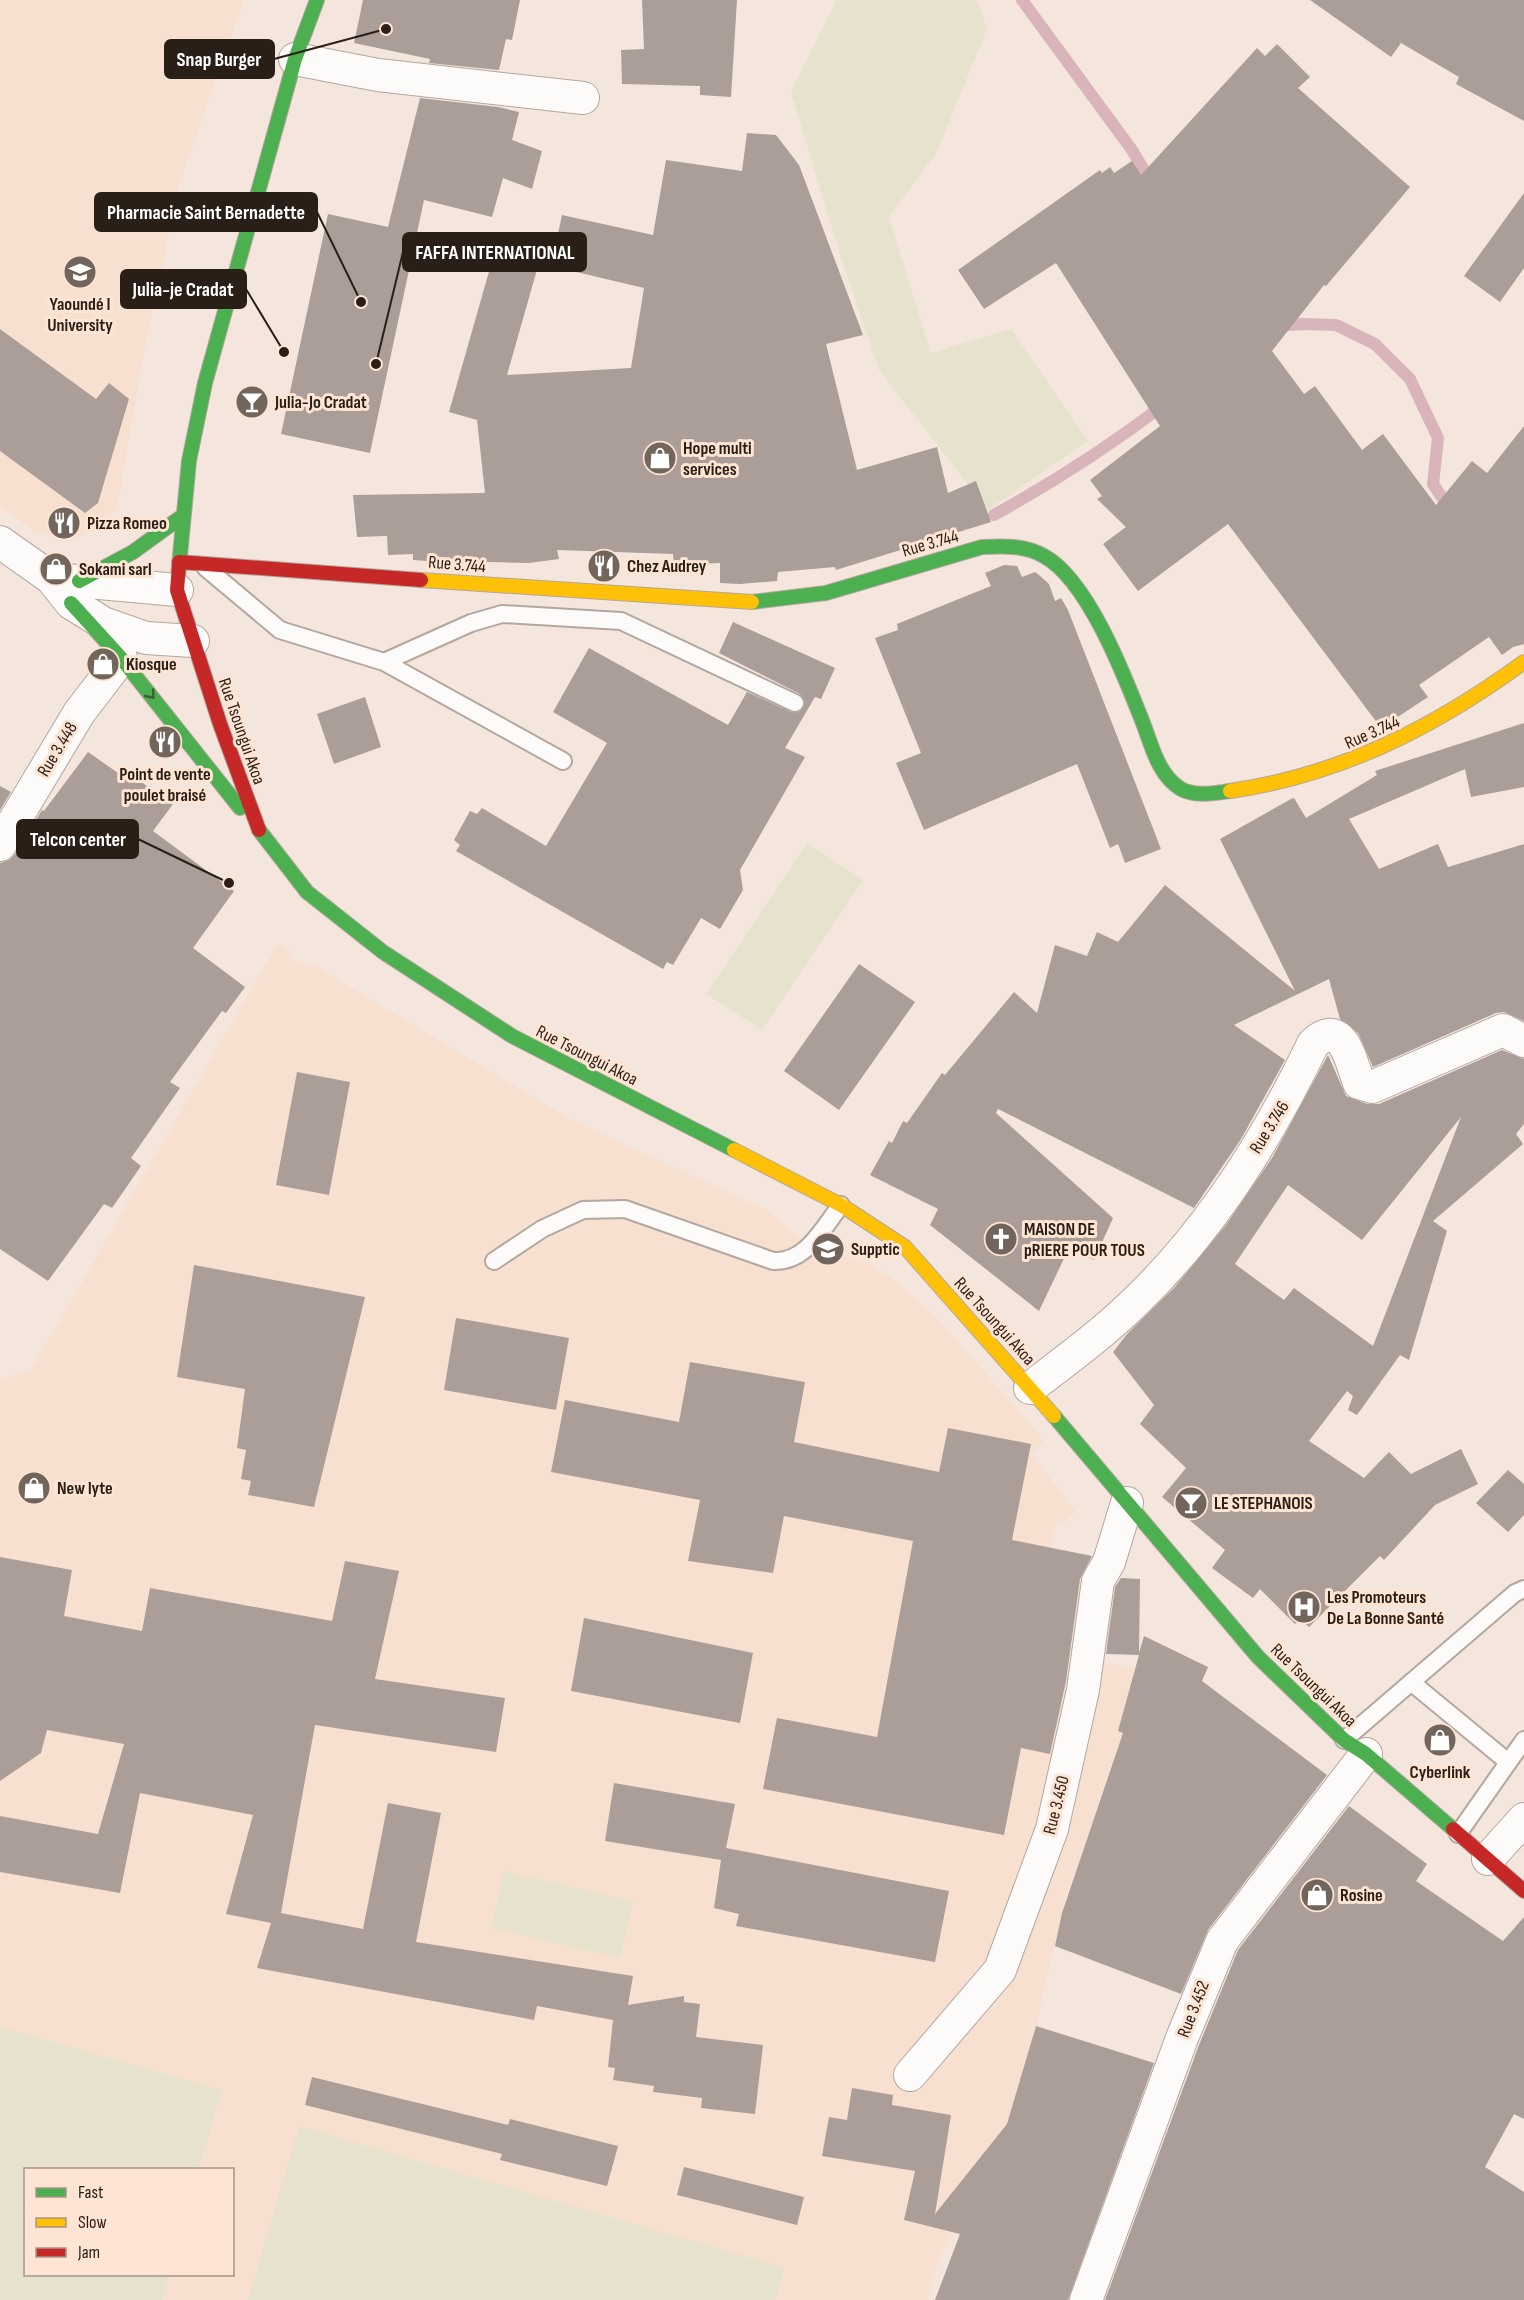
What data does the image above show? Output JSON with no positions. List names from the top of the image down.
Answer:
{
  "streets": {
    "main road": ["Rue 3.744", "Rue Tsoungui Akoa"],
    "street": [
      "Rue 3.448",
      "Rue 3.746",
      "Rue 3.450",
      "Rue 3.452"
    ]
  },
  "crossings": [
    ["Rue 3.744", "Rue Tsoungui Akoa"],
    ["Rue Tsoungui Akoa", "Rue 3.746"],
    ["Rue Tsoungui Akoa", "Rue 3.450"],
    ["Rue Tsoungui Akoa", "Rue 3.452"]
  ],
  "places": {
    "other": [
      "Snap Burger",
      "Pharmacie Saint Bernadette",
      "Julia-je Cradat",
      "FAFFA INTERNATIONAL",
      "Telcon center"
    ],
    "school or university": ["Yaoundé I University", "Supptic"],
    "bar": ["Julia-Jo Cradat", "LE STEPHANOIS"],
    "shop": [
      "Hope multi services",
      "Sokami sarl",
      "Kiosque",
      "New lyte",
      "Cyberlink",
      "Rosine"
    ],
    "restaurant": ["Pizza Romeo", "Chez Audrey", "Point de vente poulet braisé"],
    "church": ["MAISON DE pRIERE POUR TOUS"],
    "hospital": ["Les Promoteurs De La Bonne Santé"]
  },
  "legend": ["Fast", "Slow", "Jam"]
}
